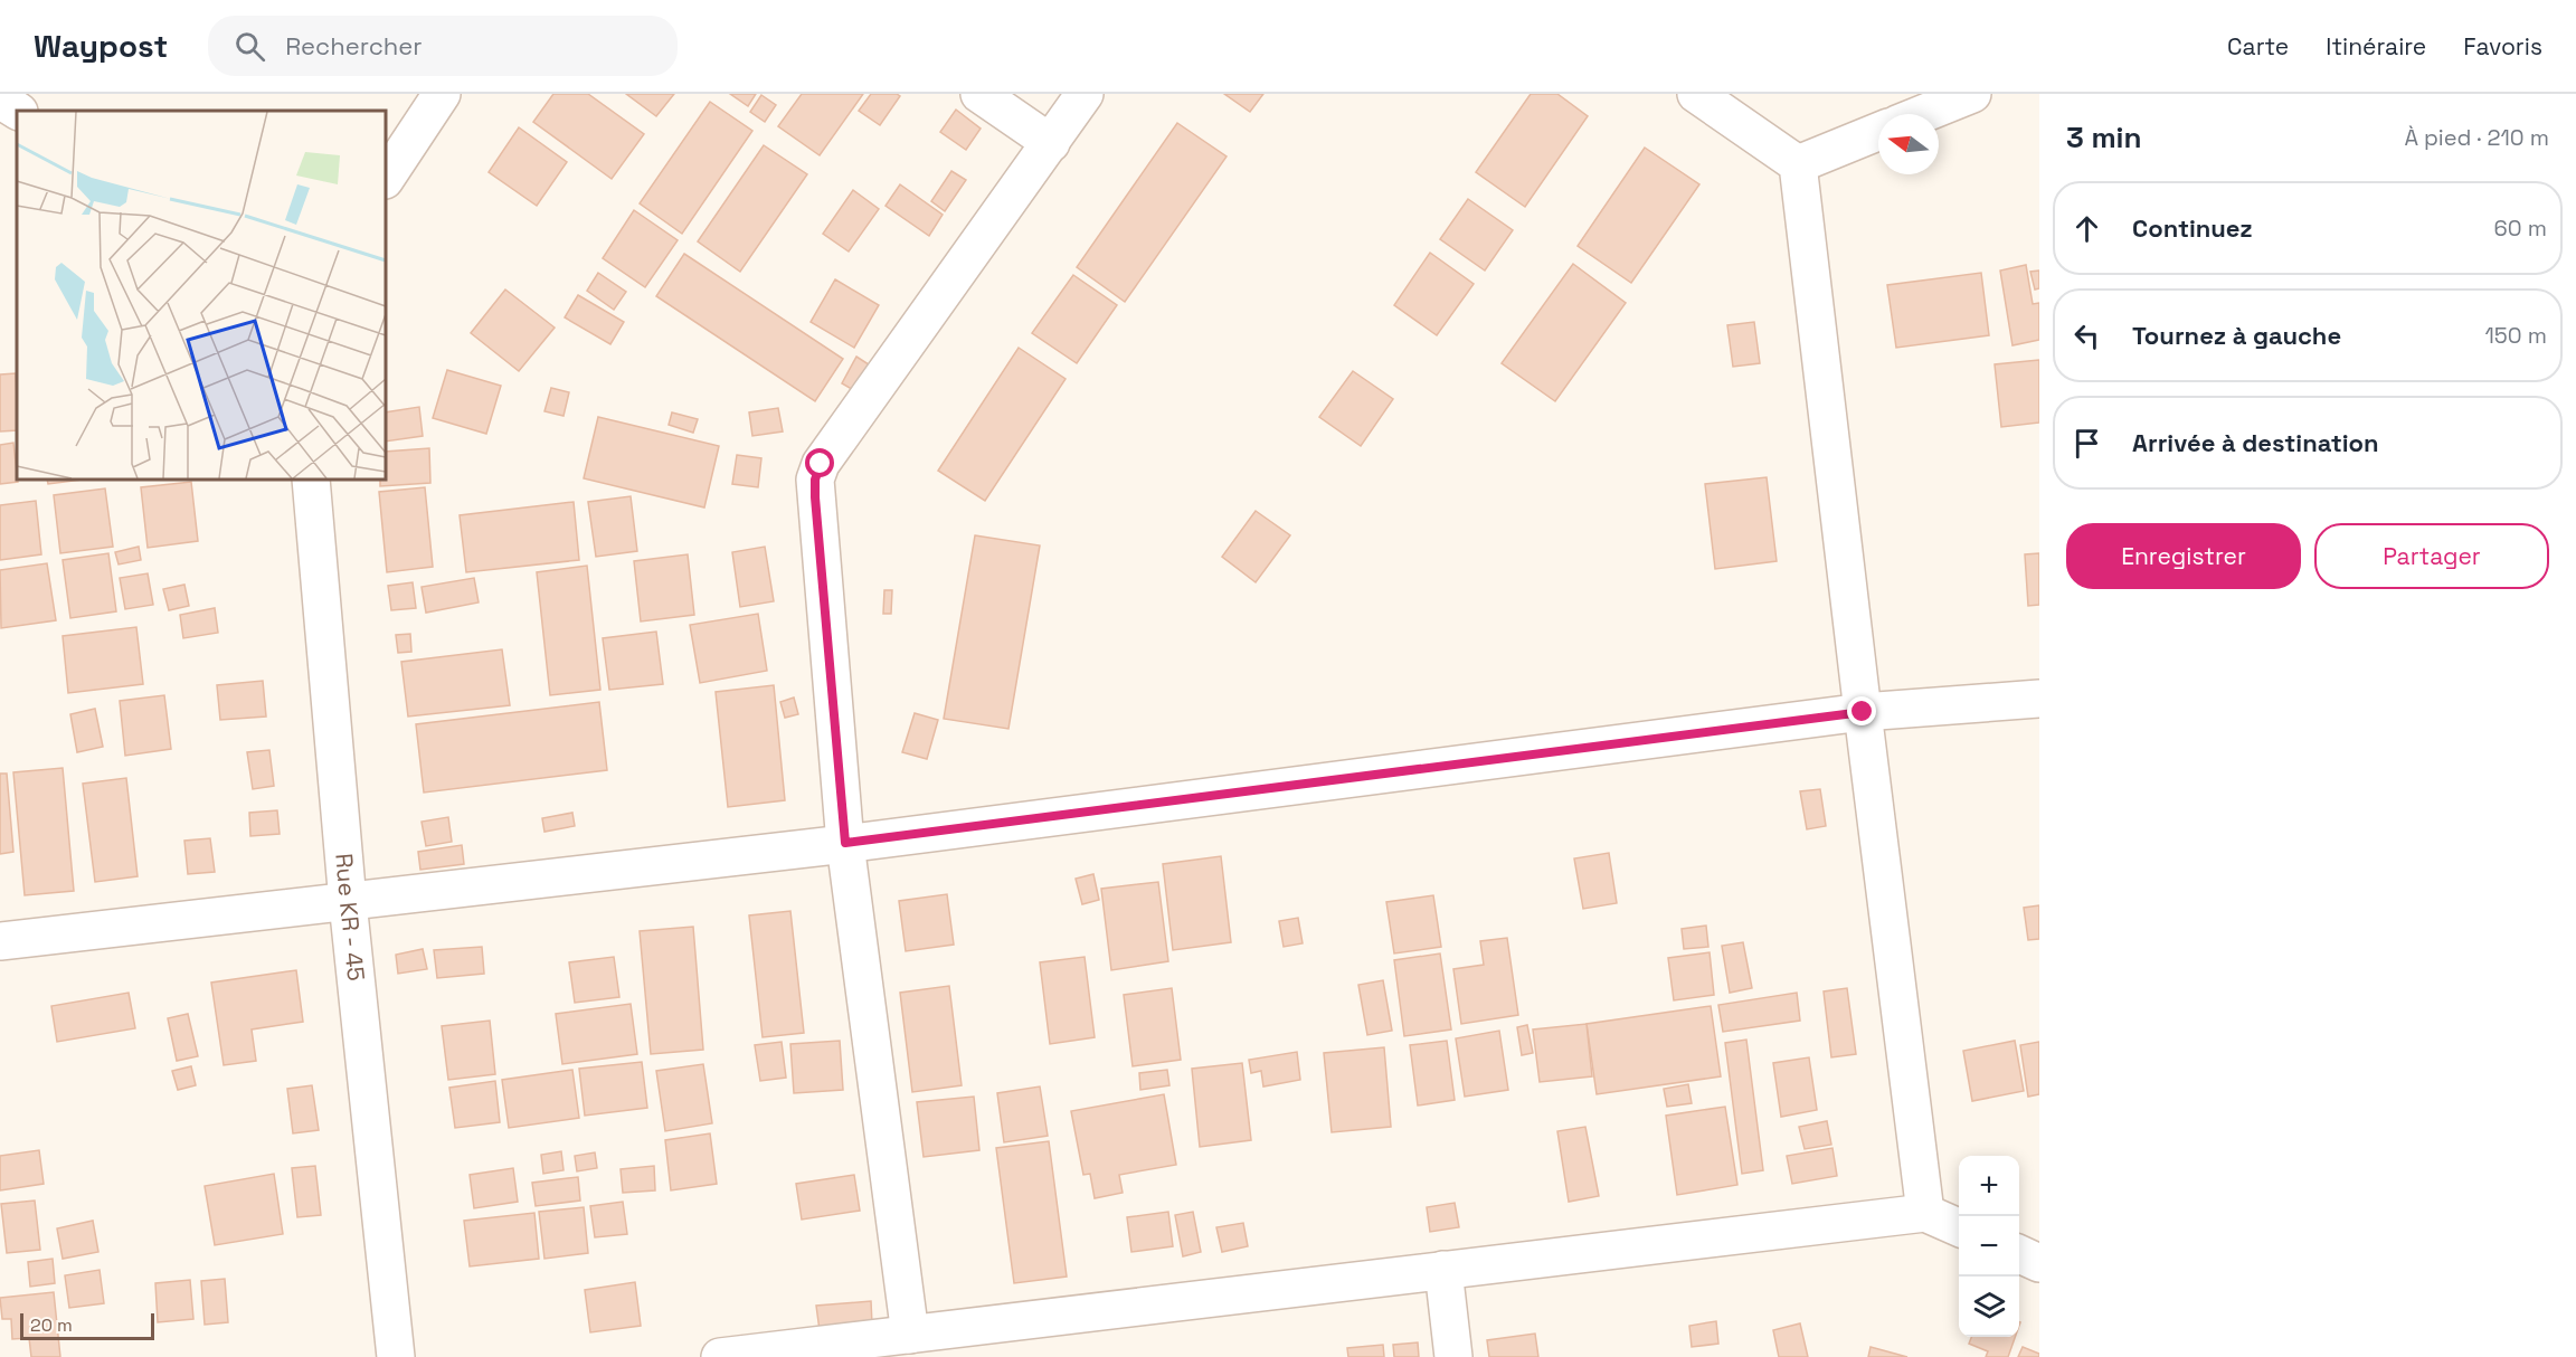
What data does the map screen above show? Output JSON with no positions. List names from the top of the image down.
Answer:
{
  "streets": {
    "street": ["Rue KR - 45"]
  },
  "scale_bar": "20 m",
  "north": "left",
  "page": {
    "header": "Waypost",
    "search": "Rechercher",
    "nav": ["Carte", "Itinéraire", "Favoris"],
    "heading": ["3 min", "À pied · 210 m"],
    "list": [
      ["Continuez", "60 m"],
      ["Tournez à gauche", "150 m"],
      "Arrivée à destination"
    ],
    "buttons": ["Enregistrer", "Partager"],
    "map_buttons": ["+", "−"],
    "scale": "20 m"
  }
}
